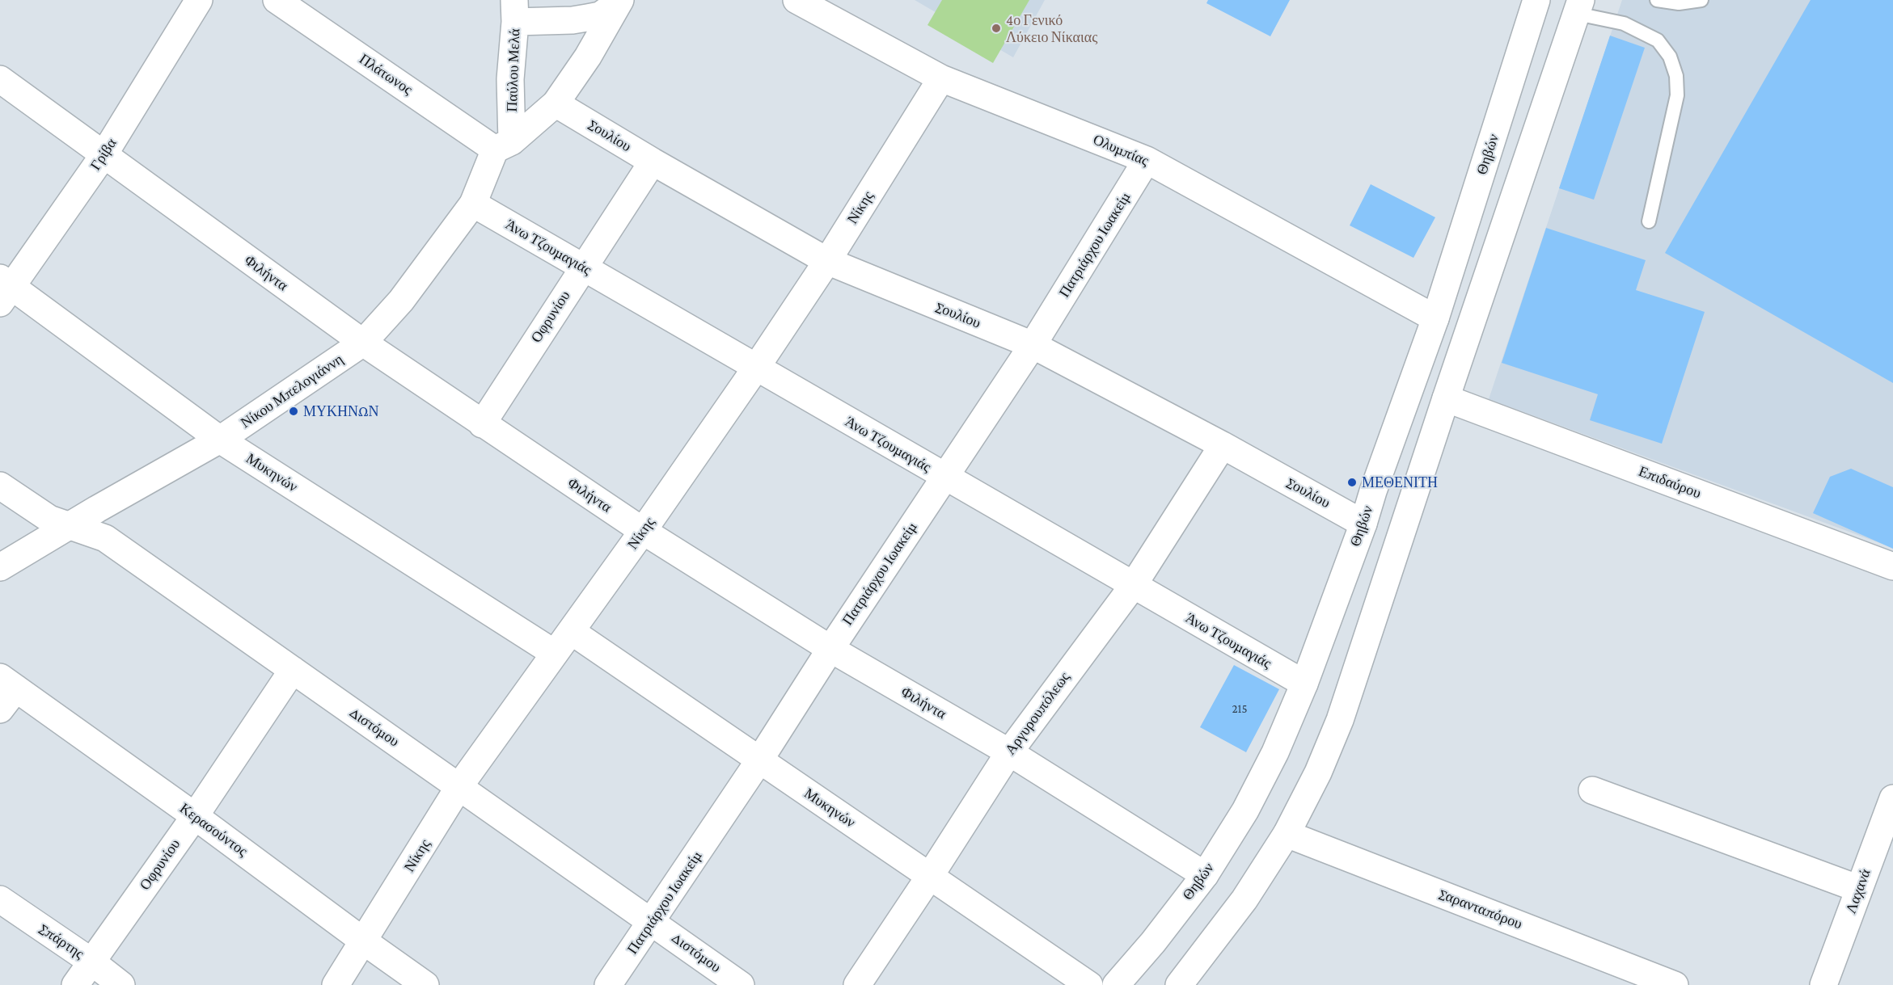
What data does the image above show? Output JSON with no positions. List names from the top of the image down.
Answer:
{
  "streets": {
    "street": [
      "Παύλου Μελά",
      "Πλάτωνος",
      "Σουλίου",
      "Ολυμπίας",
      "Γρίβα",
      "Θηβών",
      "Νίκης",
      "Πατριάρχου Ιωακείμ",
      "Άνω Τζουμαγιάς",
      "Φιλήντα",
      "Οφρυνίου",
      "Νίκου Μπελογιάννη",
      "Μυκηνών",
      "Επιδαύρου",
      "Αργυρουπόλεως",
      "Διστόμου",
      "Κερασούντος",
      "Λαχανά",
      "Σαρανταπόρου",
      "Σπάρτης"
    ]
  },
  "crossings": [
    ["Παύλου Μελά", "Πλάτωνος"],
    ["Παύλου Μελά", "Νίκου Μπελογιάννη"],
    ["Πλάτωνος", "Νίκου Μπελογιάννη"],
    ["Σουλίου", "Θηβών"],
    ["Σουλίου", "Νίκης"],
    ["Σουλίου", "Πατριάρχου Ιωακείμ"],
    ["Σουλίου", "Οφρυνίου"],
    ["Σουλίου", "Αργυρουπόλεως"],
    ["Ολυμπίας", "Θηβών"],
    ["Ολυμπίας", "Νίκης"],
    ["Ολυμπίας", "Πατριάρχου Ιωακείμ"],
    ["Γρίβα", "Φιλήντα"],
    ["Γρίβα", "Μυκηνών"],
    ["Θηβών", "Άνω Τζουμαγιάς"],
    ["Θηβών", "Φιλήντα"],
    ["Νίκης", "Άνω Τζουμαγιάς"],
    ["Νίκης", "Φιλήντα"],
    ["Νίκης", "Μυκηνών"],
    ["Νίκης", "Διστόμου"],
    ["Νίκης", "Κερασούντος"],
    ["Πατριάρχου Ιωακείμ", "Άνω Τζουμαγιάς"],
    ["Πατριάρχου Ιωακείμ", "Φιλήντα"],
    ["Πατριάρχου Ιωακείμ", "Μυκηνών"],
    ["Πατριάρχου Ιωακείμ", "Διστόμου"],
    ["Άνω Τζουμαγιάς", "Οφρυνίου"],
    ["Άνω Τζουμαγιάς", "Νίκου Μπελογιάννη"],
    ["Άνω Τζουμαγιάς", "Αργυρουπόλεως"],
    ["Φιλήντα", "Οφρυνίου"],
    ["Φιλήντα", "Νίκου Μπελογιάννη"],
    ["Φιλήντα", "Αργυρουπόλεως"],
    ["Οφρυνίου", "Διστόμου"],
    ["Οφρυνίου", "Κερασούντος"],
    ["Οφρυνίου", "Σπάρτης"],
    ["Νίκου Μπελογιάννη", "Μυκηνών"],
    ["Νίκου Μπελογιάννη", "Διστόμου"],
    ["Μυκηνών", "Αργυρουπόλεως"]
  ],
  "places": ["4ο Γενικό Λύκειο Νίκαιας", "ΜΥΚΗΝΩΝ", "ΜΕΘΕΝΙΤΗ"],
  "house_numbers": ["215"]
}
